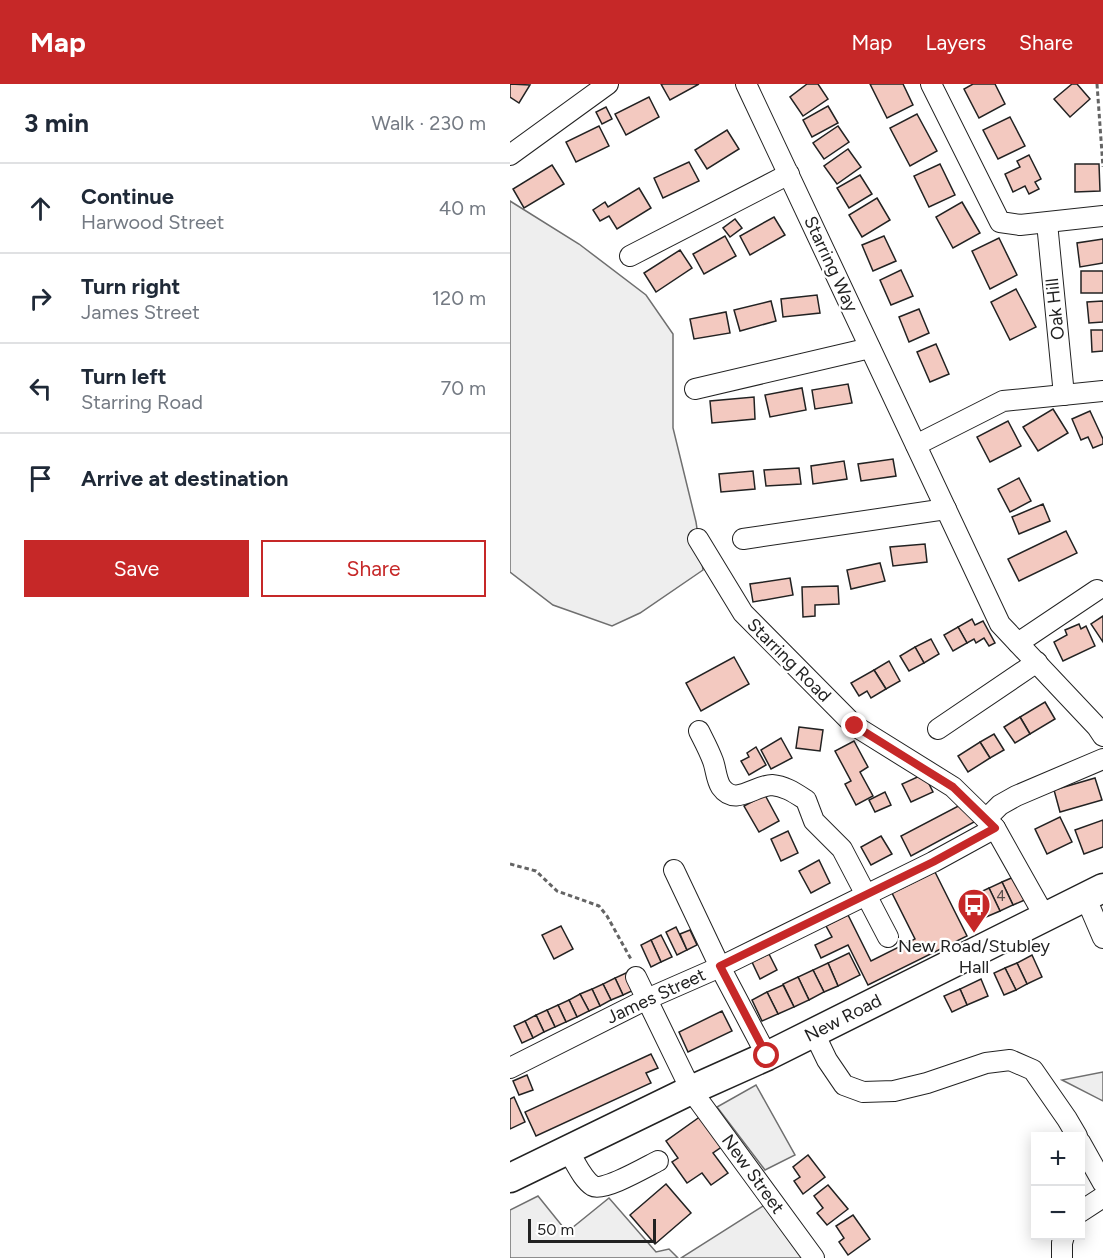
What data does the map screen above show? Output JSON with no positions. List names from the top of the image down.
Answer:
{
  "streets": {
    "highway": ["New Road"],
    "street": [
      "Starring Way",
      "Oak Hill",
      "Starring Road",
      "James Street",
      "New Street"
    ]
  },
  "crossings": [
    ["Starring Road", "James Street"],
    ["Starring Road", "New Road"],
    ["James Street", "New Street"],
    ["New Road", "New Street"]
  ],
  "places": {
    "bus stop": ["New Road/Stubley Hall"]
  },
  "house_numbers": ["4"],
  "scale_bar": "50 m",
  "page": {
    "header": "Map",
    "nav": ["Map", "Layers", "Share"],
    "heading": ["3 min", "Walk · 230 m"],
    "list": [
      ["Continue", "Harwood Street", "40 m"],
      ["Turn right", "James Street", "120 m"],
      ["Turn left", "Starring Road", "70 m"],
      "Arrive at destination"
    ],
    "buttons": ["Save", "Share"],
    "map_buttons": ["+", "−"],
    "scale": "50 m"
  }
}
